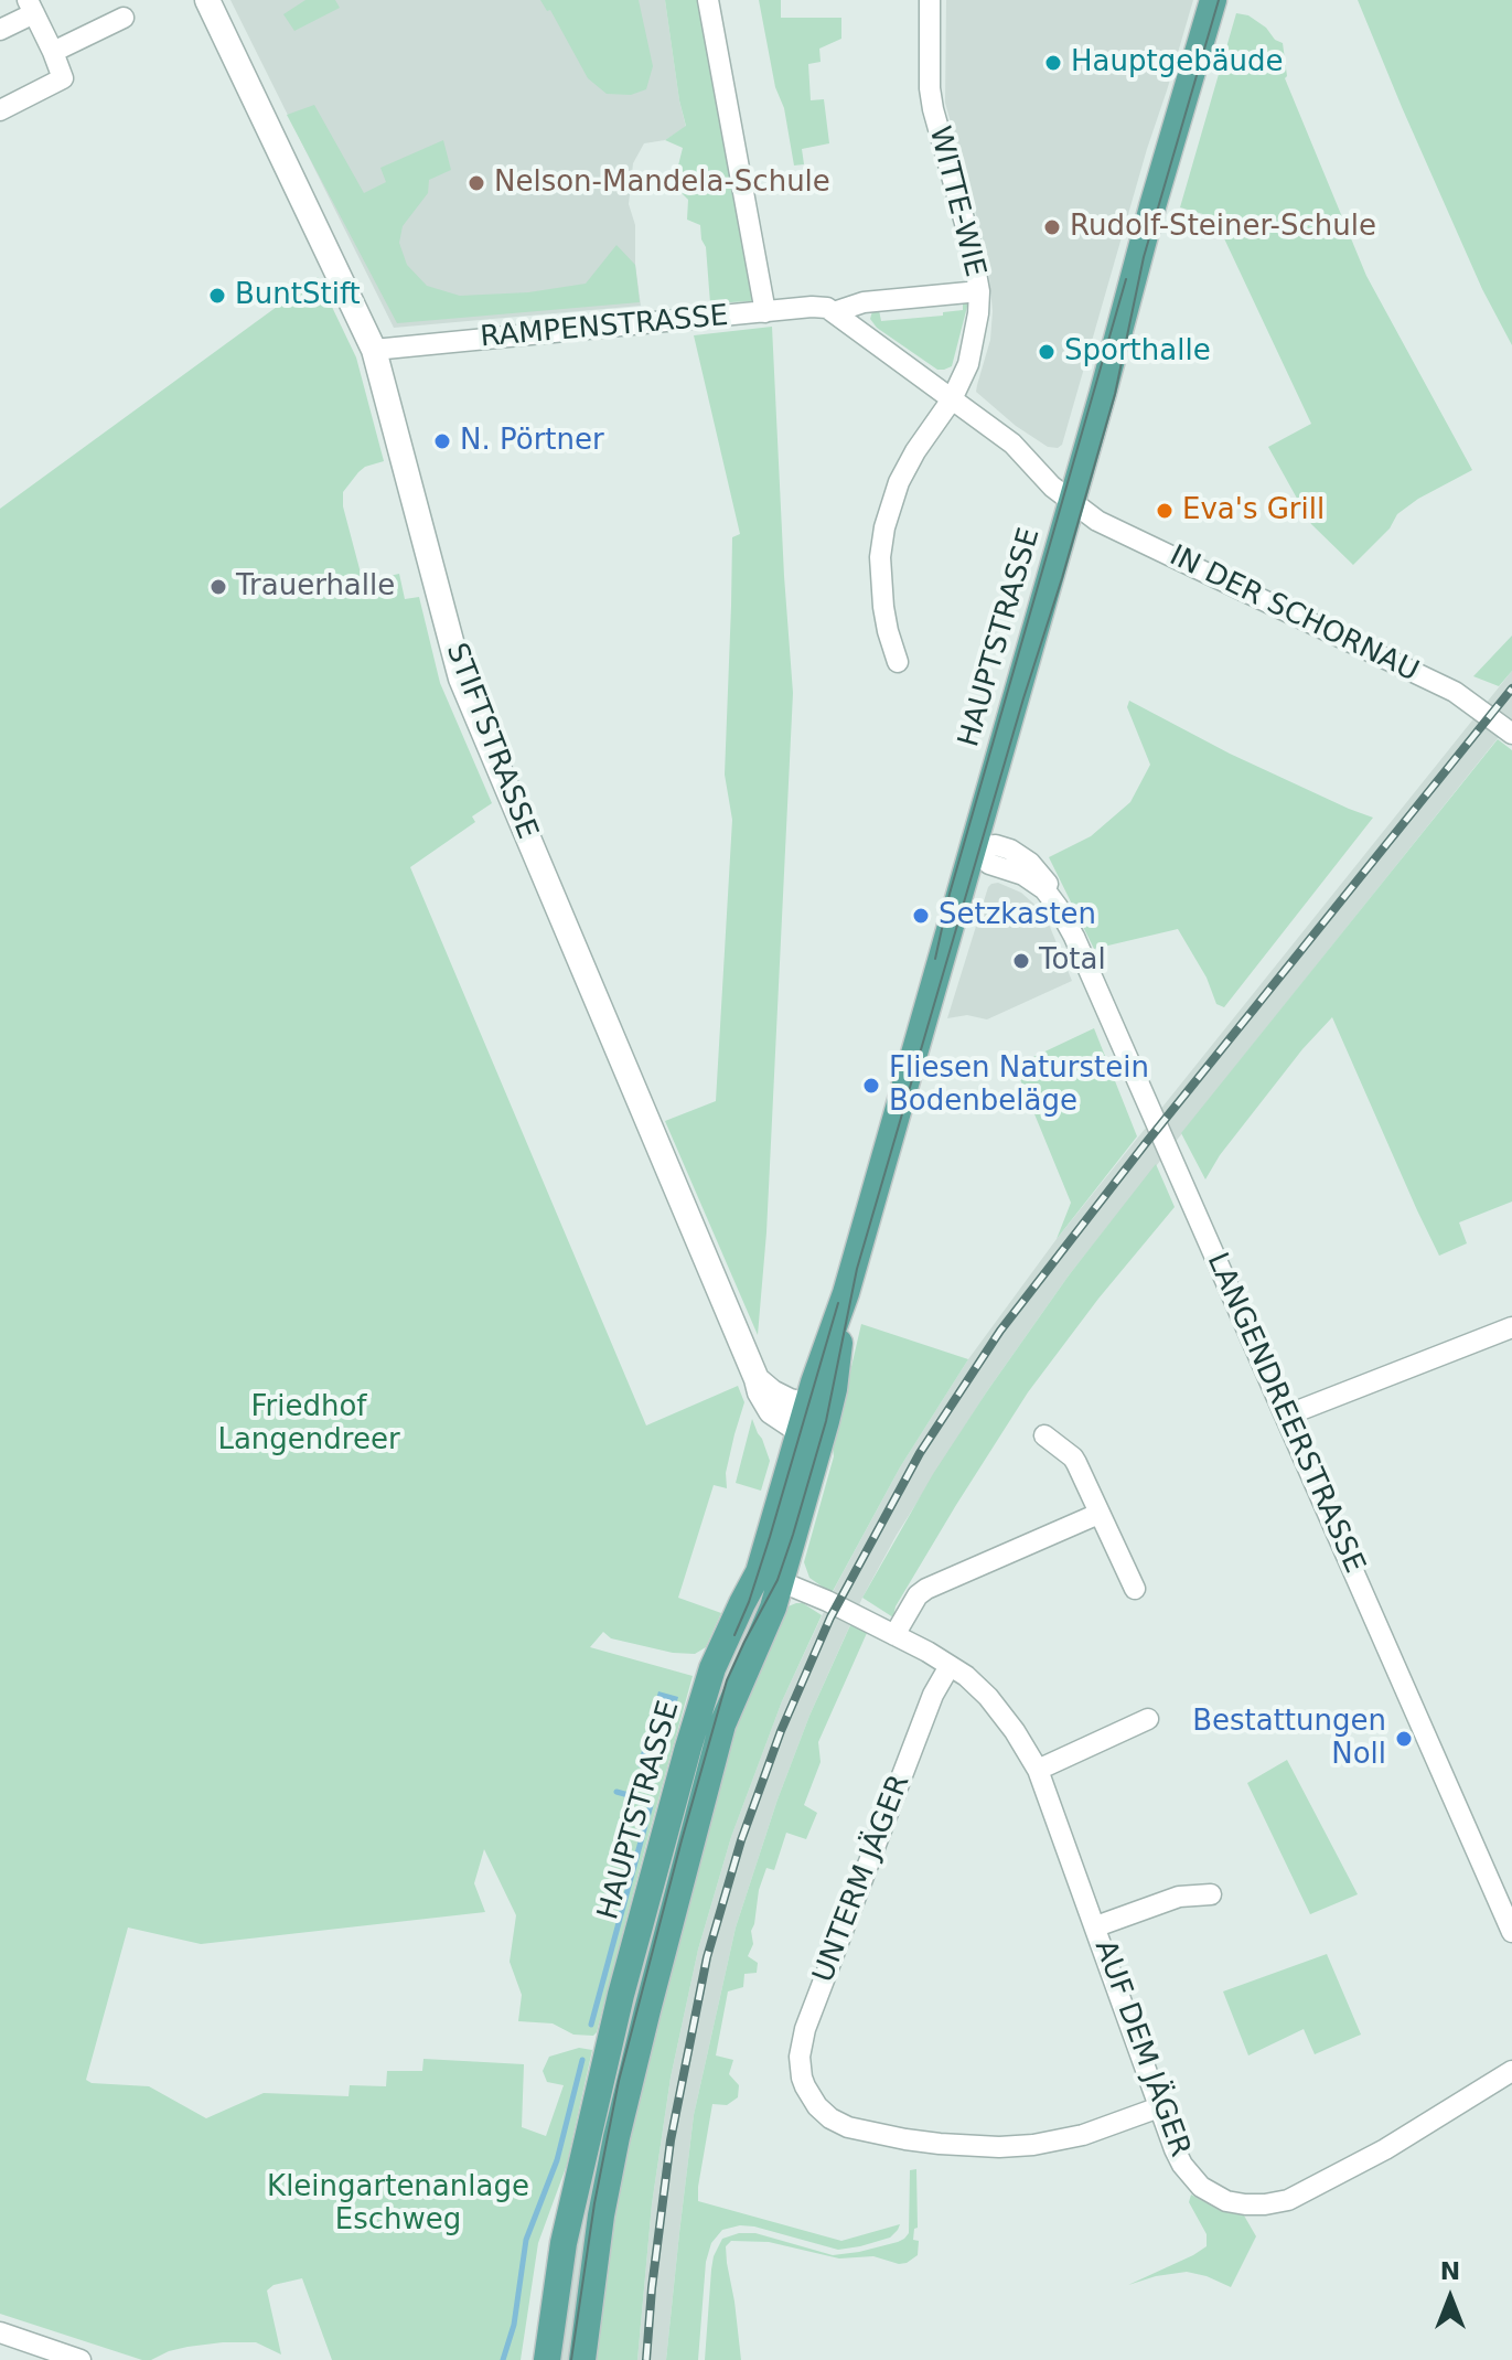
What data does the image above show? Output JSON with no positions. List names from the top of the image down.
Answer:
{
  "streets": {
    "main road": ["HAUPTSTRASSE"],
    "street": [
      "WITTE-WIE",
      "RAMPENSTRASSE",
      "IN DER SCHORNAU",
      "STIFTSTRASSE",
      "LANGENDREERSTRASSE",
      "UNTERM JÄGER",
      "AUF DEM JÄGER"
    ]
  },
  "crossings": [
    ["WITTE-WIE", "RAMPENSTRASSE"],
    ["RAMPENSTRASSE", "STIFTSTRASSE"],
    ["IN DER SCHORNAU", "HAUPTSTRASSE"],
    ["HAUPTSTRASSE", "STIFTSTRASSE"],
    ["HAUPTSTRASSE", "LANGENDREERSTRASSE"],
    ["HAUPTSTRASSE", "AUF DEM JÄGER"],
    ["UNTERM JÄGER", "AUF DEM JÄGER"]
  ],
  "parks": ["Friedhof Langendreer", "Kleingartenanlage Eschweg"],
  "places": [
    "Hauptgebäude",
    "Nelson-Mandela-Schule",
    "Rudolf-Steiner-Schule",
    "BuntStift",
    "Sporthalle",
    "N. Pörtner",
    "Eva's Grill",
    "Trauerhalle",
    "Setzkasten",
    "Total",
    "Fliesen Naturstein Bodenbeläge",
    "Bestattungen Noll"
  ],
  "north": "top"
}
